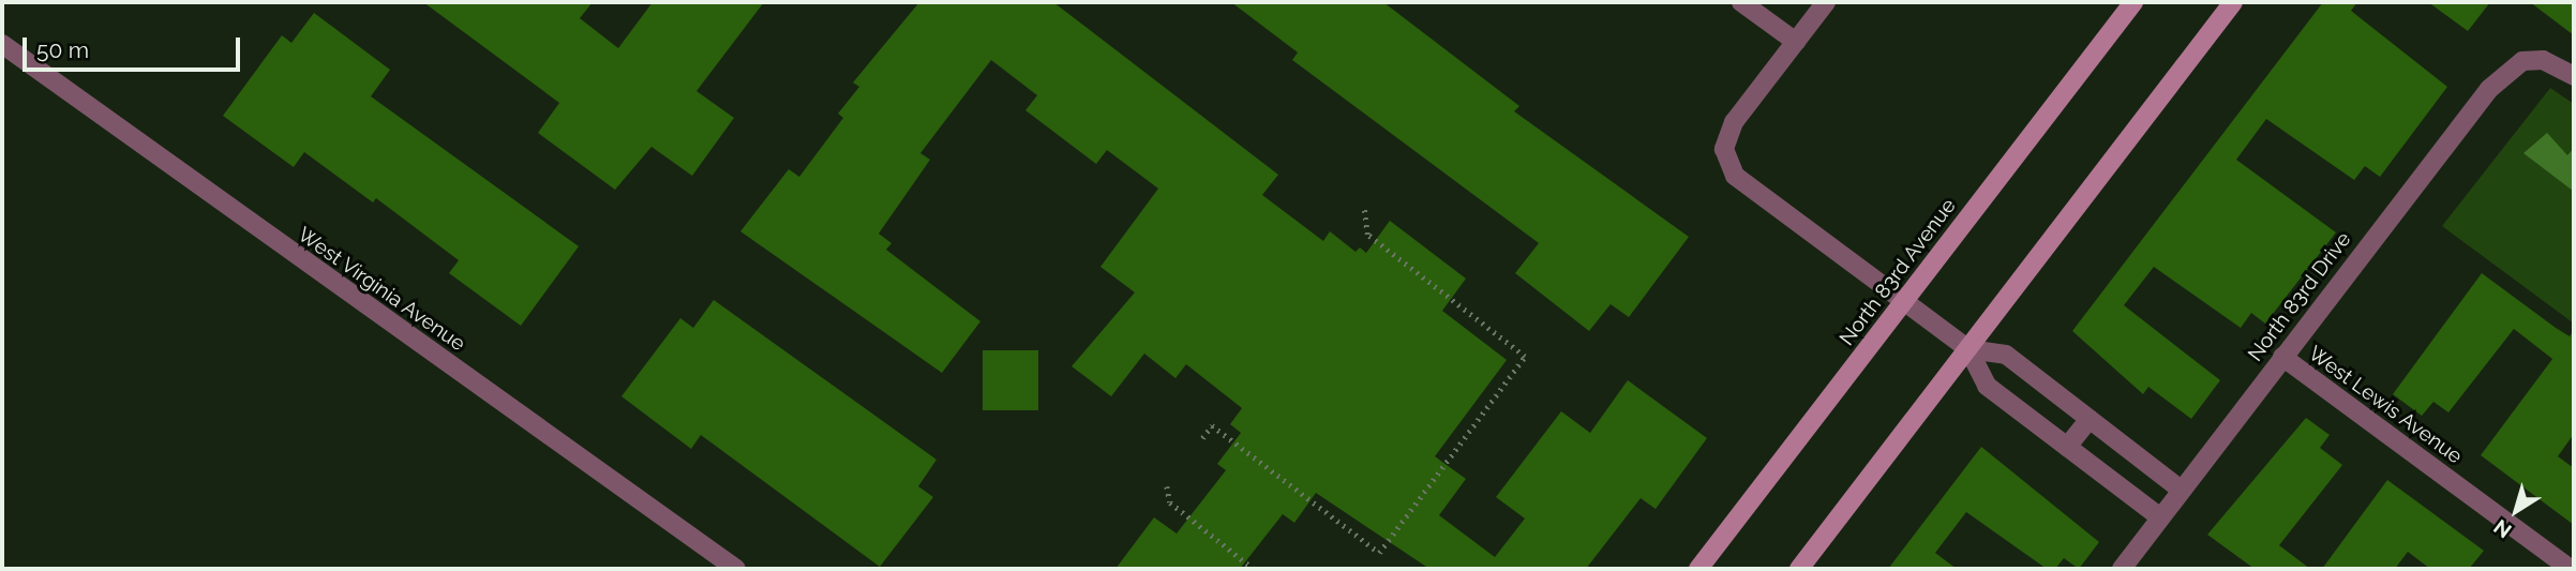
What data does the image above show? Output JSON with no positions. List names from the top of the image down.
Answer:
{
  "streets": {
    "main road": ["North 83rd Avenue"],
    "street": ["West Virginia Avenue", "North 83rd Drive", "West Lewis Avenue"]
  },
  "crossings": [
    ["North 83rd Drive", "West Lewis Avenue"]
  ],
  "scale_bar": "50 m",
  "north": "bottom left"
}
